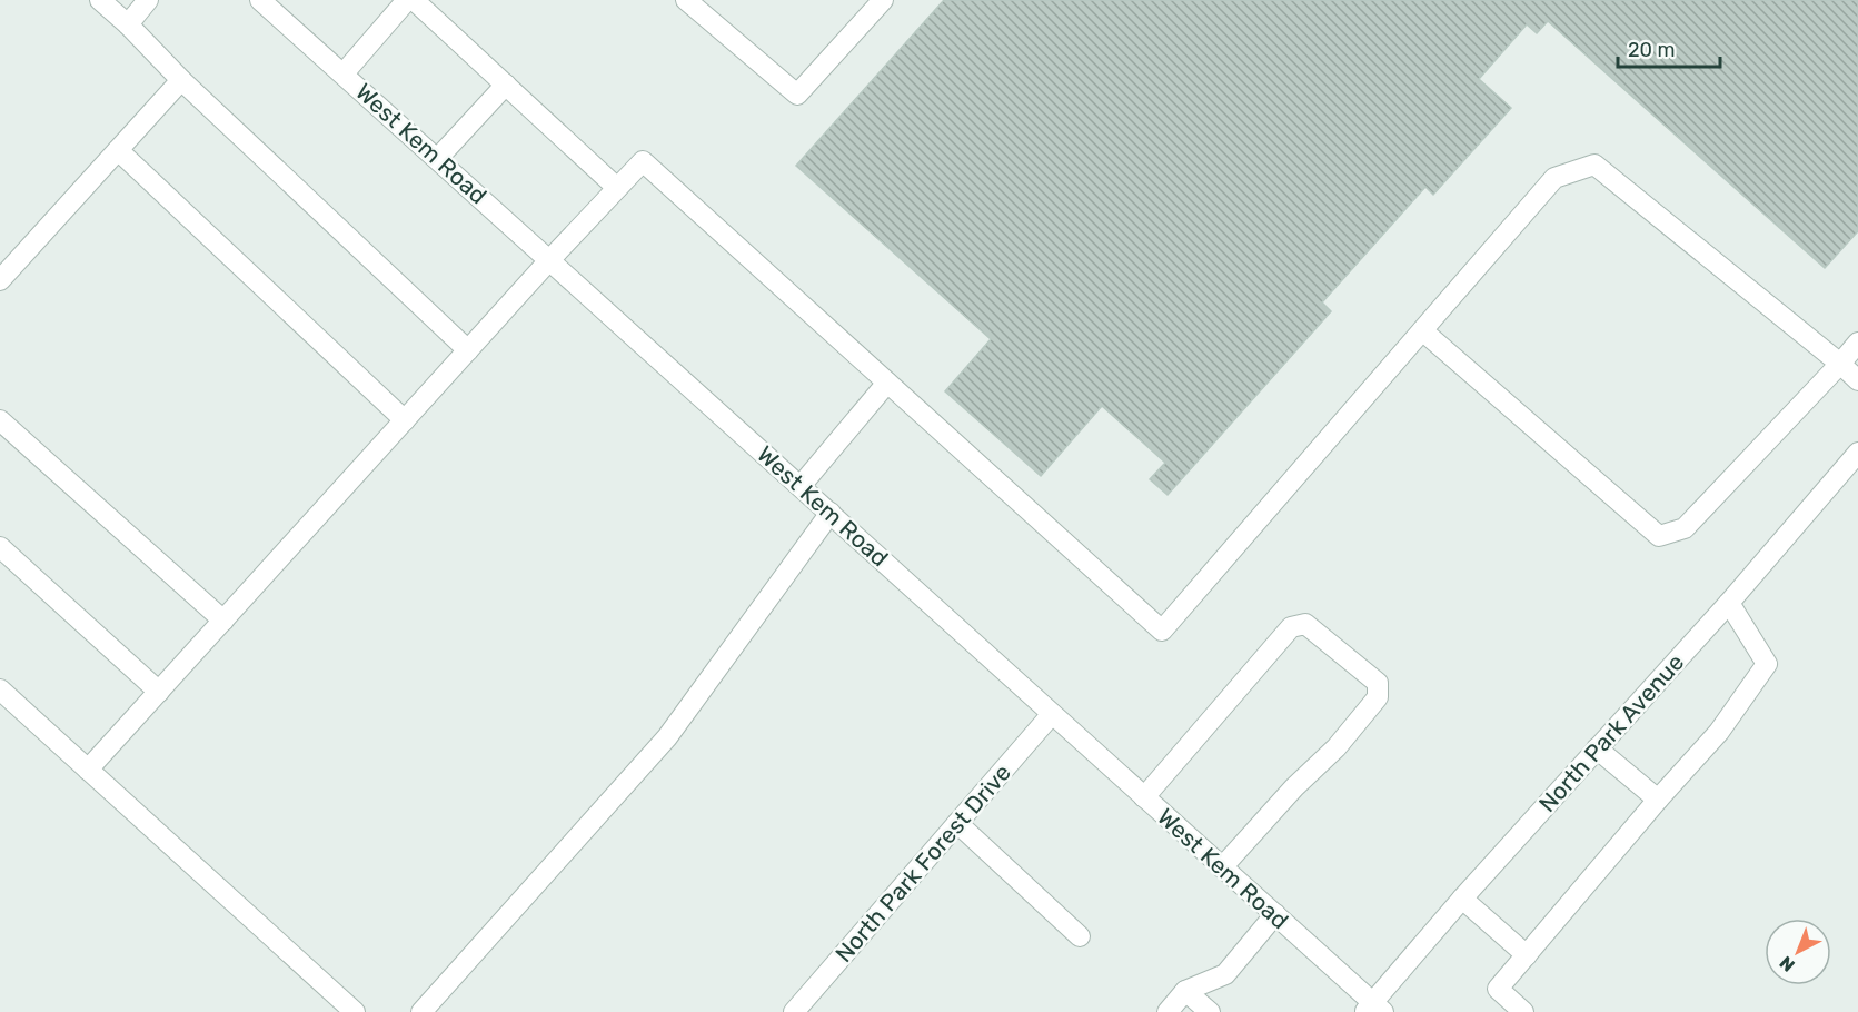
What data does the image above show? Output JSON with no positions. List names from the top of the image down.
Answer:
{
  "streets": {
    "street": ["West Kem Road", "North Park Avenue", "North Park Forest Drive"]
  },
  "crossings": [
    ["West Kem Road", "North Park Avenue"],
    ["West Kem Road", "North Park Forest Drive"]
  ],
  "scale_bar": "20 m",
  "north": "bottom left"
}
